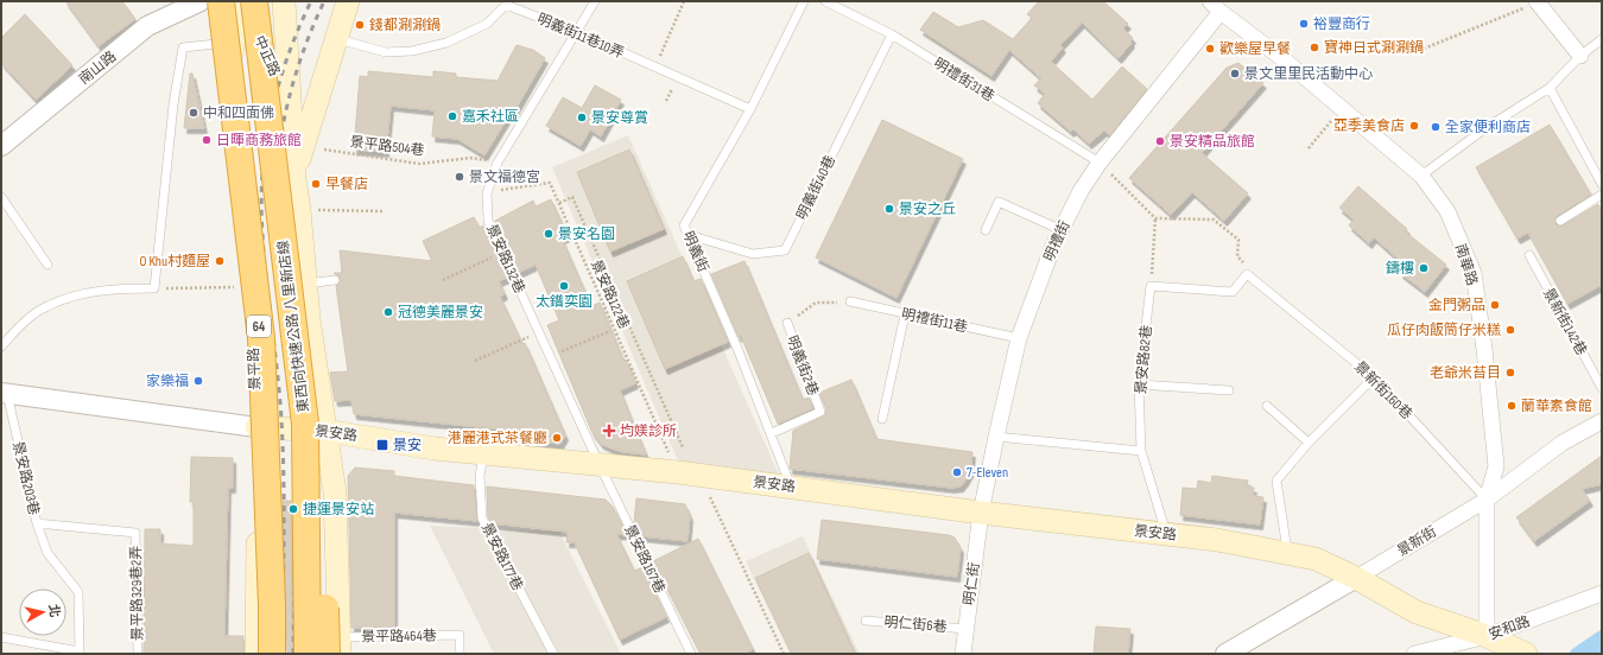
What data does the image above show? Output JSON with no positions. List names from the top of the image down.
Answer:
{
  "streets": {
    "highway": ["64", "東西向快速公路 八里新店線"],
    "main road": ["中正路", "景平路", "景安路"],
    "street": [
      "南山路",
      "明禮街",
      "南華路",
      "景新街",
      "明仁街",
      "安和路"
    ],
    "lane": [
      "明義街11巷10弄",
      "明禮街31巷",
      "明義街40巷",
      "明義街",
      "景安路132巷",
      "明禮街11巷",
      "景新街142巷",
      "景安路82巷",
      "明義街2巷",
      "景新街160巷",
      "景安路203巷",
      "景安路177巷",
      "景安路167巷",
      "景平路329巷2弄",
      "明仁街6巷",
      "景平路464巷"
    ],
    "path": ["景平路504巷", "景安路122巷"]
  },
  "crossings": [
    ["明義街11巷10弄", "明義街"],
    ["明義街11巷10弄", "景安路132巷"],
    ["中正路", "景平路"],
    ["明禮街31巷", "明義街40巷"],
    ["明禮街31巷", "明禮街"],
    ["景平路504巷", "景安路132巷"],
    ["明義街40巷", "明義街"],
    ["明禮街", "南華路"],
    ["明禮街", "明禮街11巷"],
    ["明禮街", "景安路"],
    ["明禮街", "明仁街"],
    ["明義街", "明義街2巷"],
    ["明義街", "景安路"],
    ["景安路132巷", "景安路122巷"],
    ["景安路132巷", "景安路"],
    ["景安路132巷", "景安路167巷"],
    ["南華路", "景新街160巷"],
    ["南華路", "景安路"],
    ["南華路", "景新街"],
    ["南華路", "安和路"],
    ["景安路122巷", "景安路"],
    ["東西向快速公路 八里新店線", "景安路"],
    ["景安路82巷", "景安路"],
    ["景平路", "景安路"],
    ["景新街160巷", "景新街"],
    ["景安路", "景安路203巷"],
    ["景安路", "景新街"],
    ["景安路", "景安路177巷"],
    ["景安路", "景安路167巷"],
    ["景安路", "明仁街"],
    ["景安路", "安和路"],
    ["景安路203巷", "景平路329巷2弄"],
    ["明仁街", "明仁街6巷"]
  ],
  "places": {
    "other": [
      "裕豐商行",
      "錢都涮涮鍋",
      "寶神日式涮涮鍋",
      "歡樂屋早餐",
      "景文里里民活動中心",
      "中和四面佛",
      "嘉禾社區",
      "景安尊賞",
      "亞季美食店",
      "全家便利商店",
      "日暉商務旅館",
      "景安精品旅館",
      "景文福德宮",
      "早餐店",
      "景安之丘",
      "景安名園",
      "O Khu村麵屋",
      "鑄樓",
      "太鐠奕園",
      "金門粥品",
      "冠德美麗景安",
      "瓜仔肉飯筒仔米糕",
      "老爺米苔目",
      "家樂福",
      "蘭華素食館",
      "港麗港式茶餐廳",
      "7-Eleven",
      "捷運景安站"
    ],
    "health": ["均媄診所"],
    "transit": ["景安"]
  },
  "north": "right"
}
